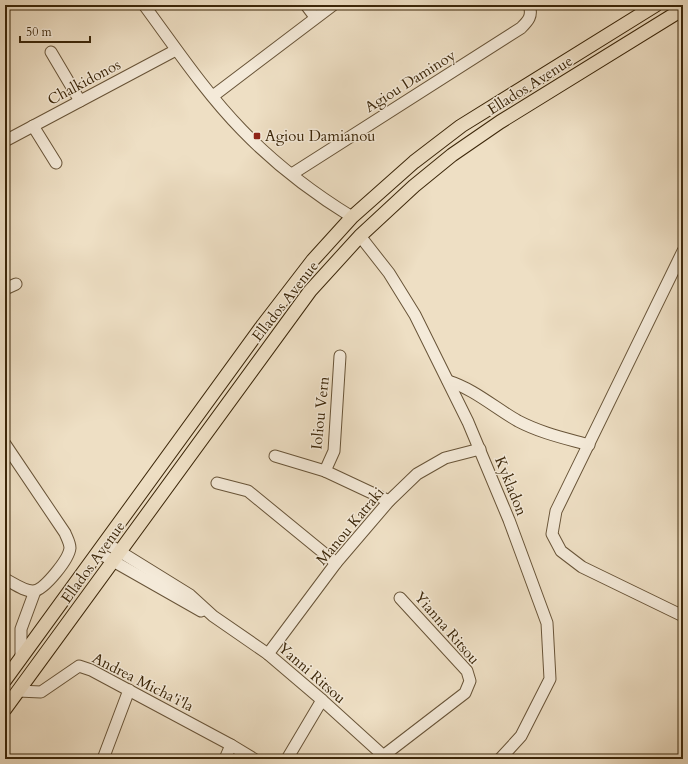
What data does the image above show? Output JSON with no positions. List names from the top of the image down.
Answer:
{
  "streets": {
    "main road": ["Ellados Avenue"],
    "street": [
      "Agiou Daminoy",
      "Chalkidonos",
      "Ioliou Vern",
      "Kykladon",
      "Manou Katraki",
      "Yianna Ritsou",
      "Yanni Ritsou",
      "Andrea Micha'i'la"
    ]
  },
  "crossings": [
    ["Ellados Avenue", "Kykladon"],
    ["Ellados Avenue", "Yanni Ritsou"],
    ["Ellados Avenue", "Andrea Micha'i'la"],
    ["Ioliou Vern", "Manou Katraki"],
    ["Kykladon", "Manou Katraki"],
    ["Manou Katraki", "Yanni Ritsou"],
    ["Yianna Ritsou", "Yanni Ritsou"]
  ],
  "places": {
    "transit": ["Agiou Damianou"]
  },
  "scale_bar": "50 m"
}
